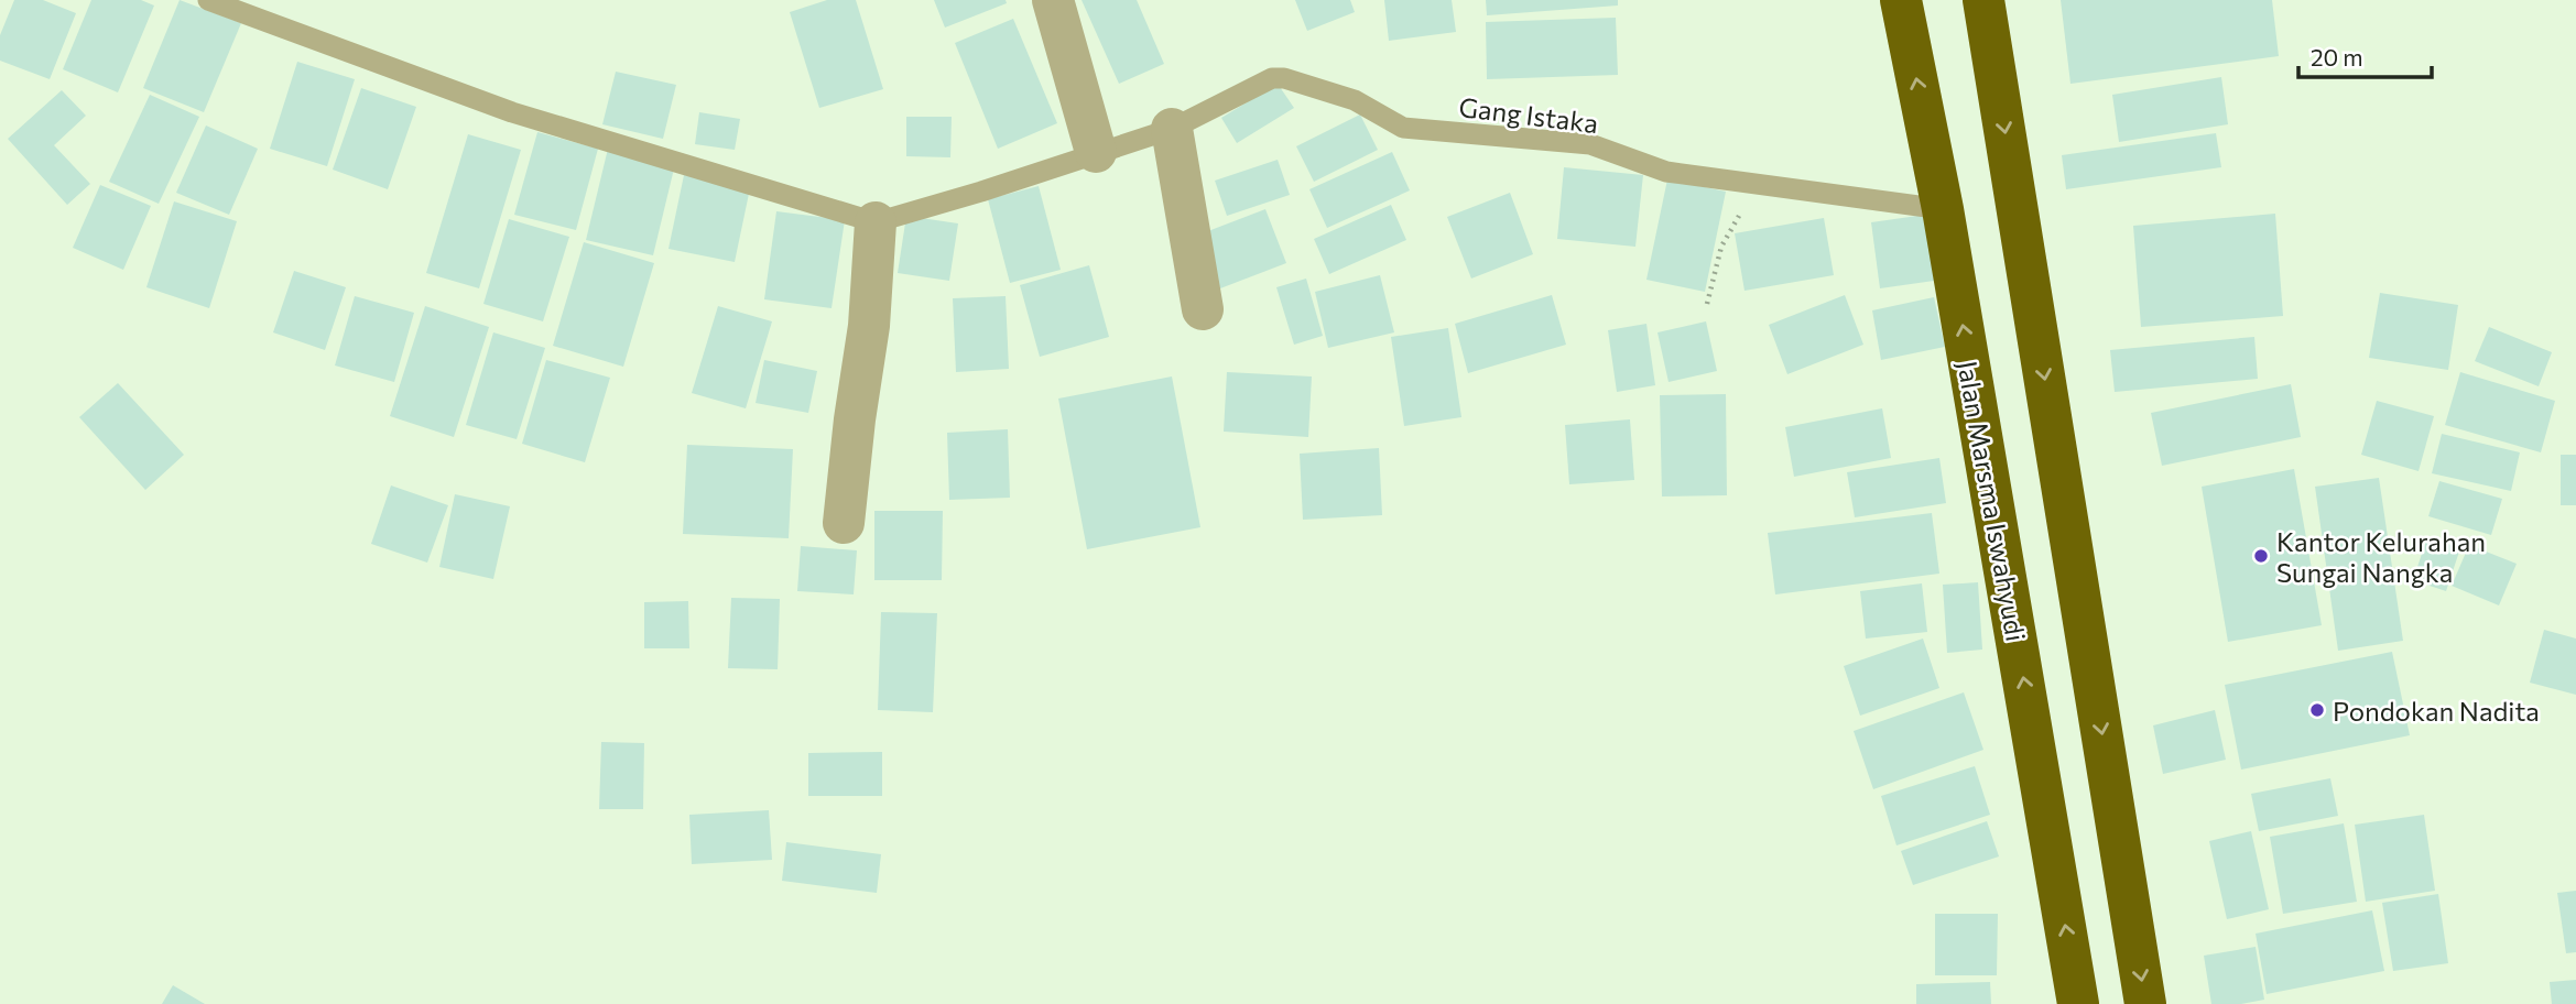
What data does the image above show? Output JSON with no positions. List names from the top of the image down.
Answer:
{
  "streets": {
    "highway": ["Jalan Marsma Iswahyudi"],
    "lane": ["Gang Istaka"]
  },
  "crossings": [
    ["Gang Istaka", "Jalan Marsma Iswahyudi"]
  ],
  "places": ["Kantor Kelurahan Sungai Nangka", "Pondokan Nadita"],
  "scale_bar": "20 m"
}
